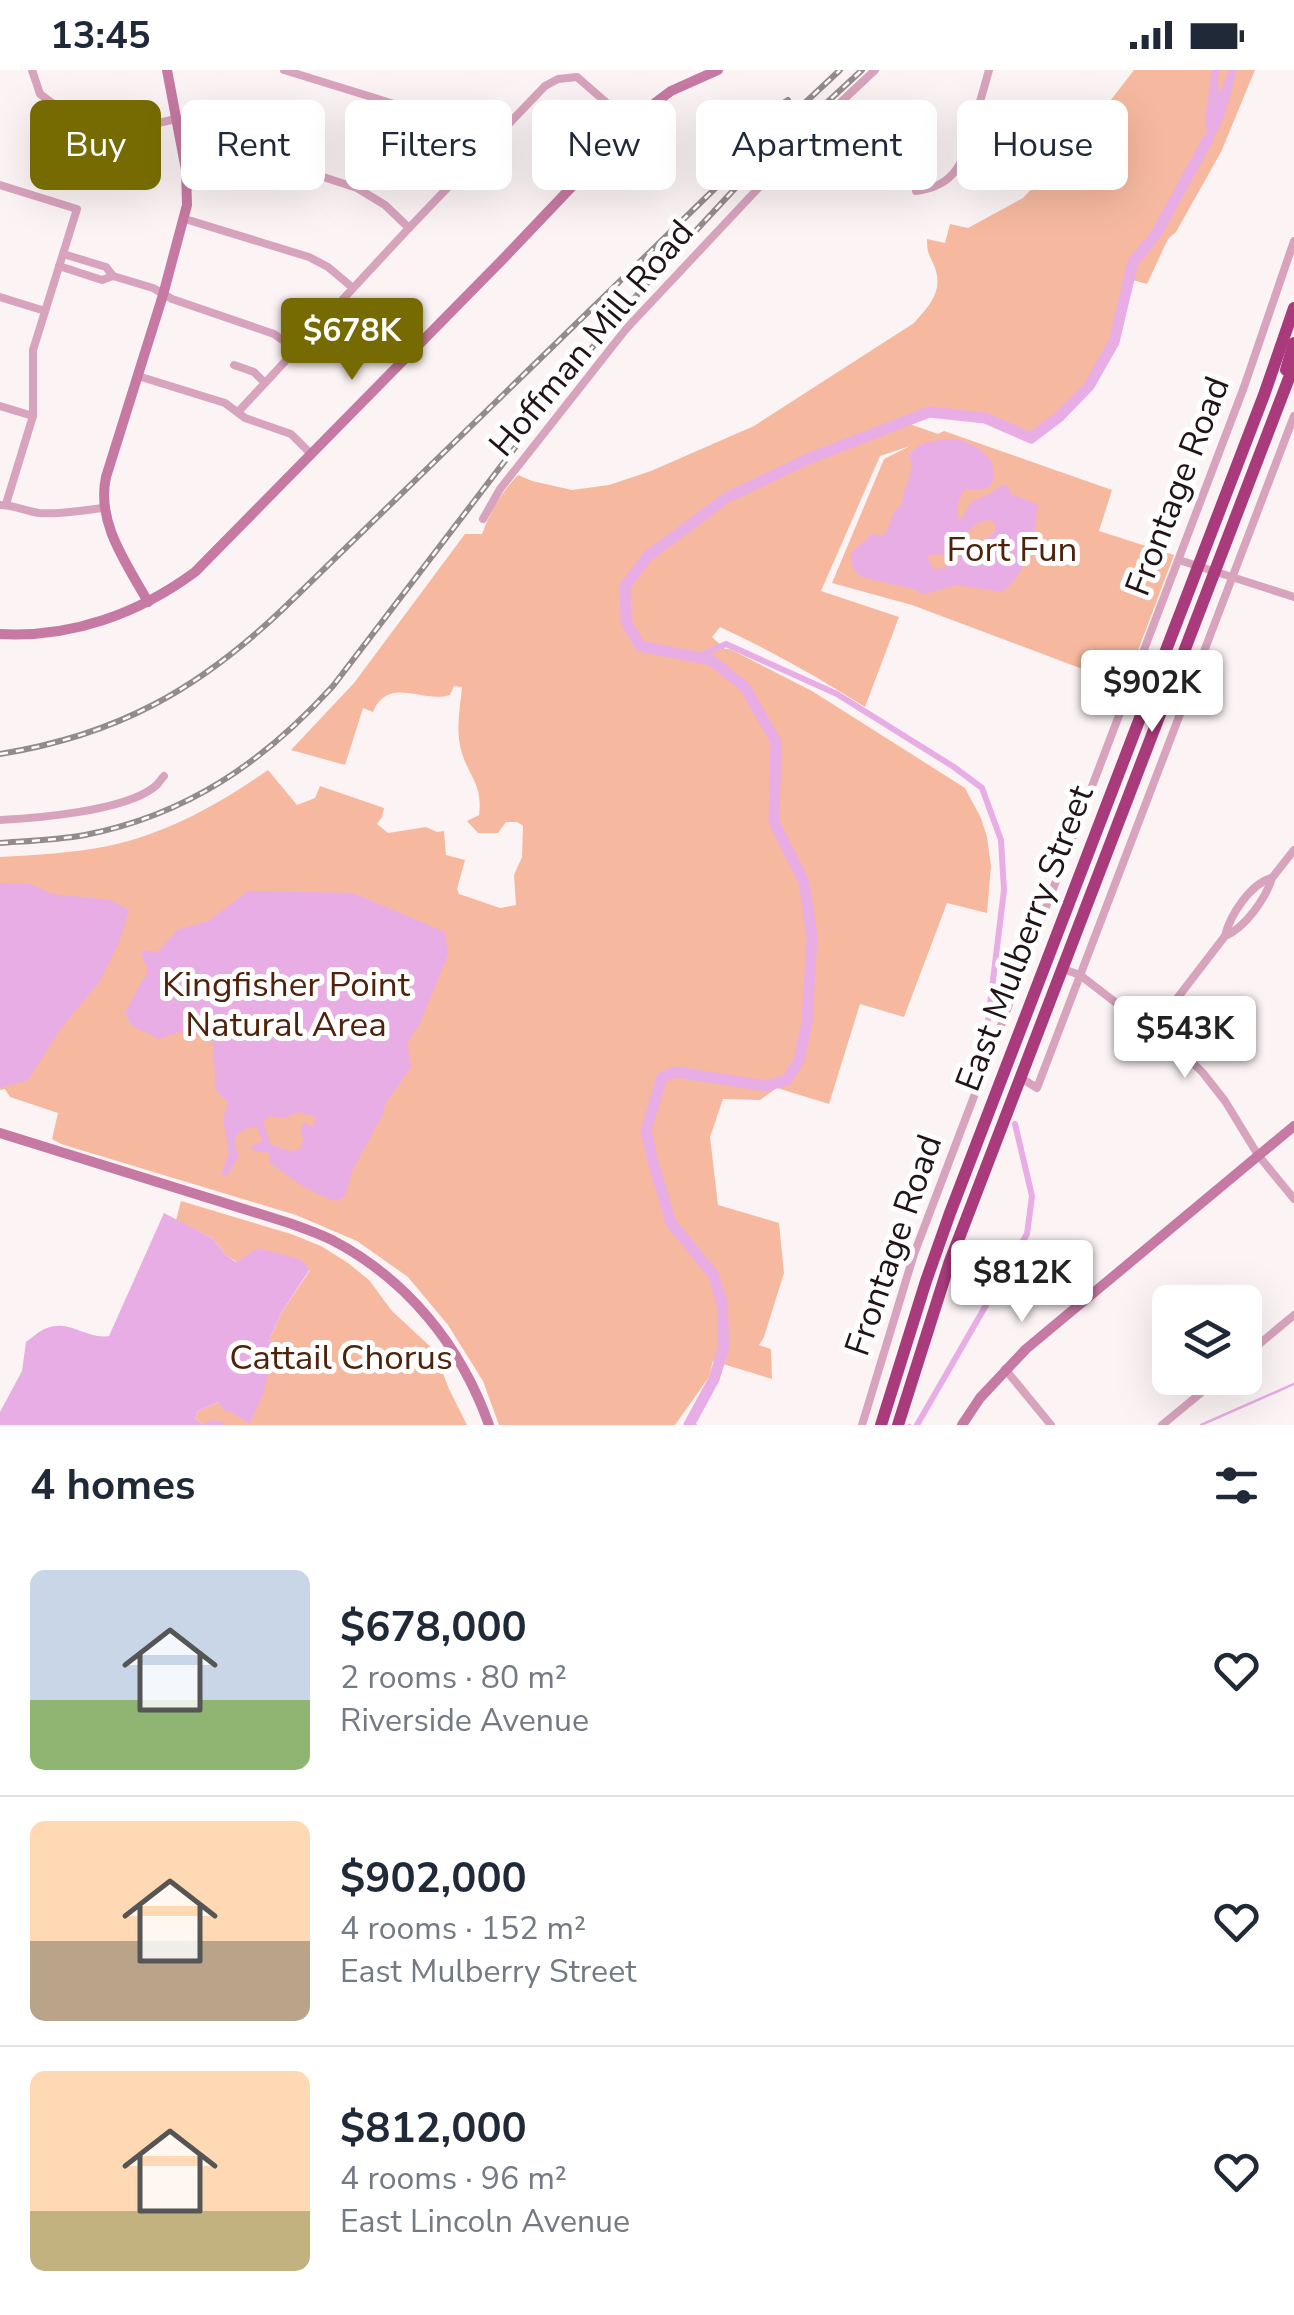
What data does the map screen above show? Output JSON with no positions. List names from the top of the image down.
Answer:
{
  "streets": {
    "highway": ["East Mulberry Street"],
    "street": ["Hoffman Mill Road", "Frontage Road"]
  },
  "parks": ["Fort Fun", "Kingfisher Point Natural Area", "Cattail Chorus"],
  "page": {
    "status": "13:45",
    "chip": [
      "Buy",
      "Rent",
      "Filters",
      "New",
      "Apartment",
      "House"
    ],
    "price": [
      "$678K",
      "$902K",
      "$543K",
      "$812K"
    ],
    "heading": "4 homes",
    "list": [
      {
        "name": "$678,000",
        "note": "2 rooms · 80 m² · Riverside Avenue"
      },
      {
        "name": "$902,000",
        "note": "4 rooms · 152 m² · East Mulberry Street"
      },
      {
        "name": "$812,000",
        "note": "4 rooms · 96 m² · East Lincoln Avenue"
      }
    ]
  }
}
